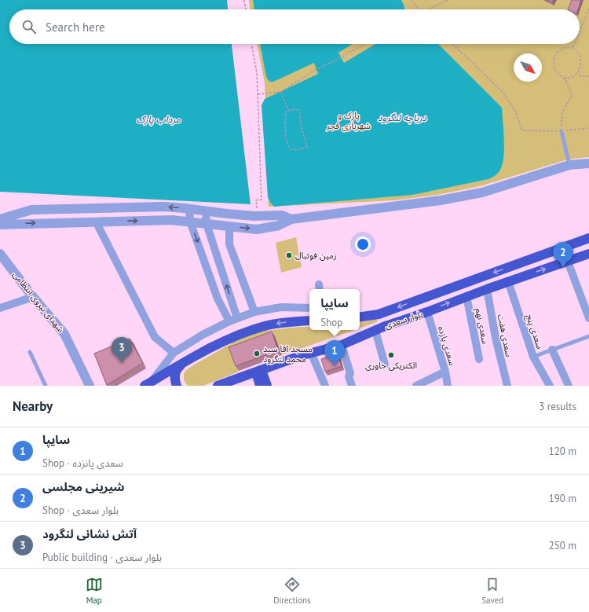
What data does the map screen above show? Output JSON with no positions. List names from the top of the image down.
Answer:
{
  "streets": {
    "highway": ["بلوار سعدی"],
    "street": [
      "شهدای نیروی انتظامی",
      "سعدی نهم",
      "سعدی پنج",
      "سعدی هفت",
      "سعدی یازده"
    ]
  },
  "crossings": [
    ["بلوار سعدی", "سعدی نهم"],
    ["بلوار سعدی", "سعدی پنج"],
    ["بلوار سعدی", "سعدی هفت"],
    ["بلوار سعدی", "سعدی یازده"]
  ],
  "water": ["دریاچه لنگرود", "مرداب پارک"],
  "parks": ["پارک و شهربازی فجر"],
  "places": ["زمین فوتبال", "مسجد آقا سید محمد لنگرود", "الکتریکی خاوری"],
  "north": "bottom right",
  "page": {
    "search": "Search here",
    "pins": ["2", "3", "1"],
    "popup": ["سایپا", "Shop"],
    "heading": ["Nearby", "3 results"],
    "list": [
      {
        "mark": "1",
        "name": "سایپا",
        "note": "Shop · سعدی پانزده",
        "value": "120 m"
      },
      {
        "mark": "2",
        "name": "شیرینی مجلسی",
        "note": "Shop · بلوار سعدی",
        "value": "190 m"
      },
      {
        "mark": "3",
        "name": "آتش نشانی لنگرود",
        "note": "Public building · بلوار سعدی",
        "value": "250 m"
      }
    ],
    "nav": ["Map", "Directions", "Saved"]
  }
}
